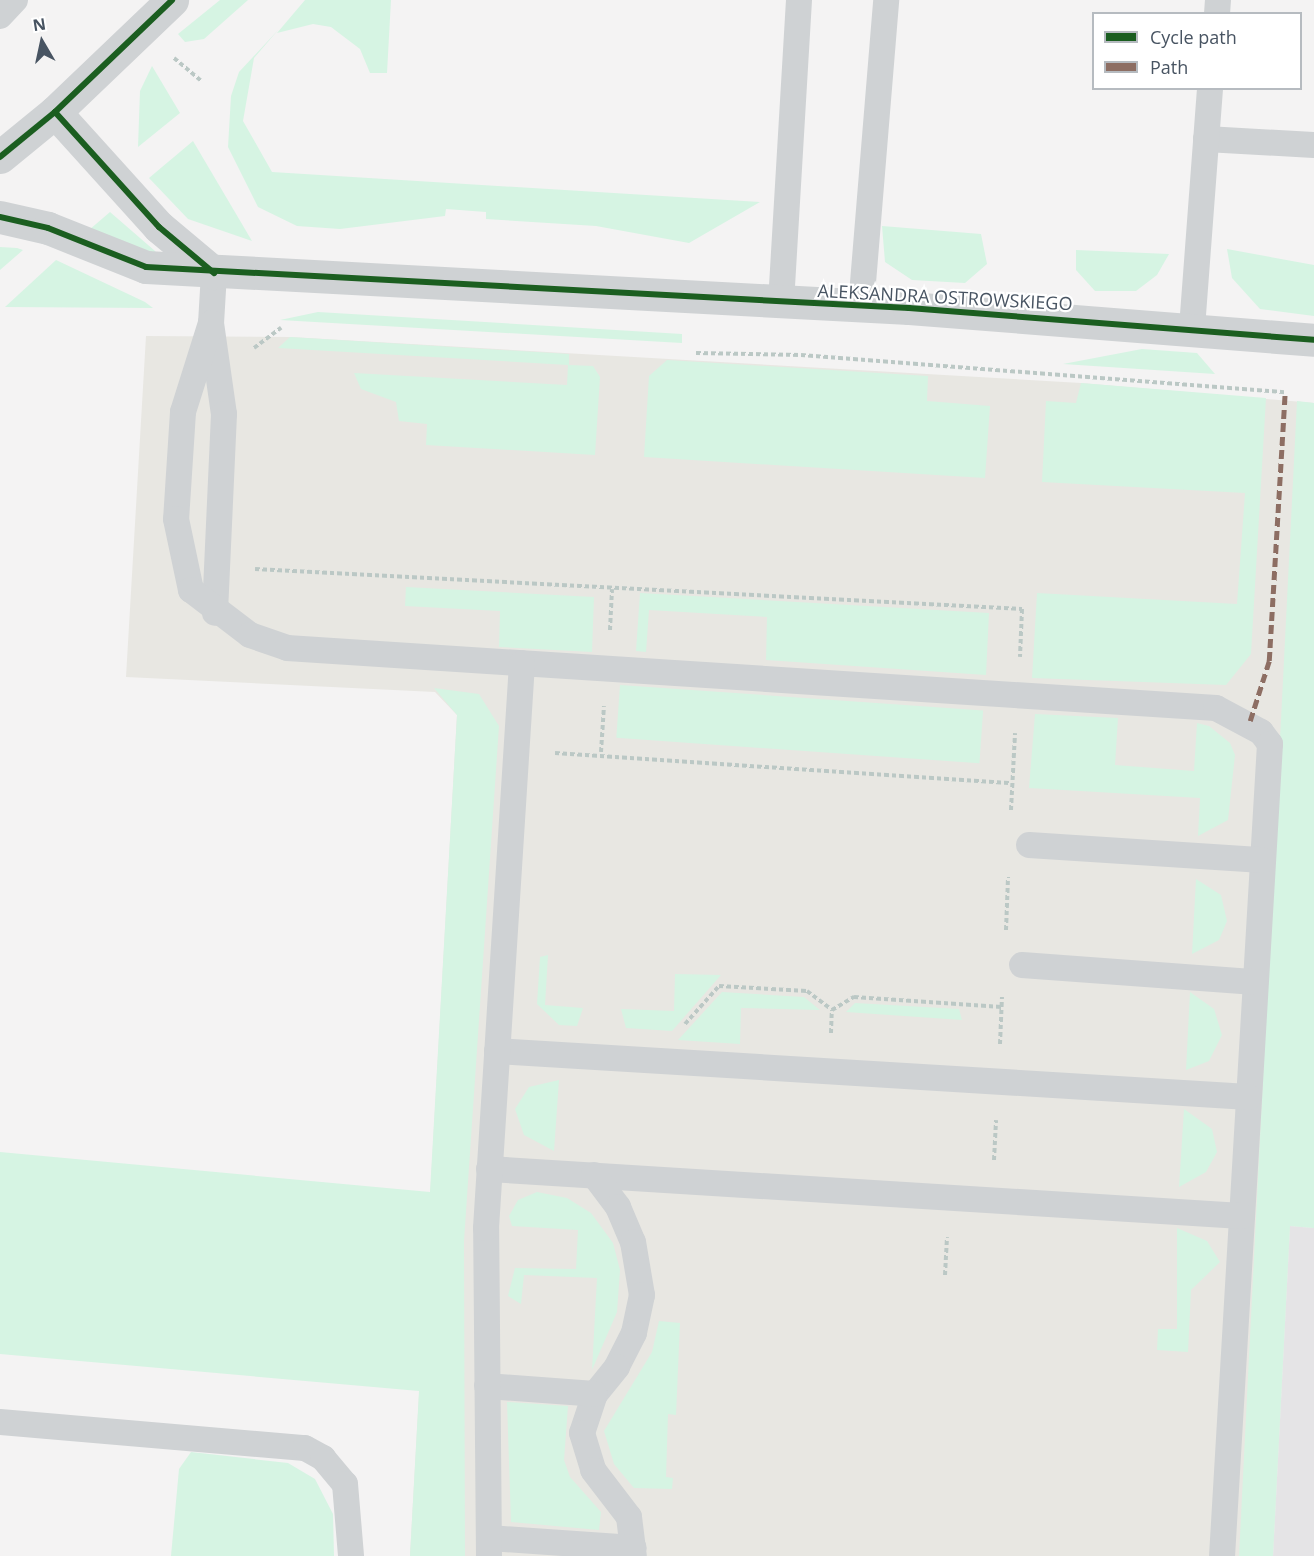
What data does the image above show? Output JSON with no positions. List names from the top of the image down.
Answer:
{
  "streets": {
    "street": ["ALEKSANDRA OSTROWSKIEGO"]
  },
  "legend": ["Cycle path", "Path"],
  "north": "top"
}
